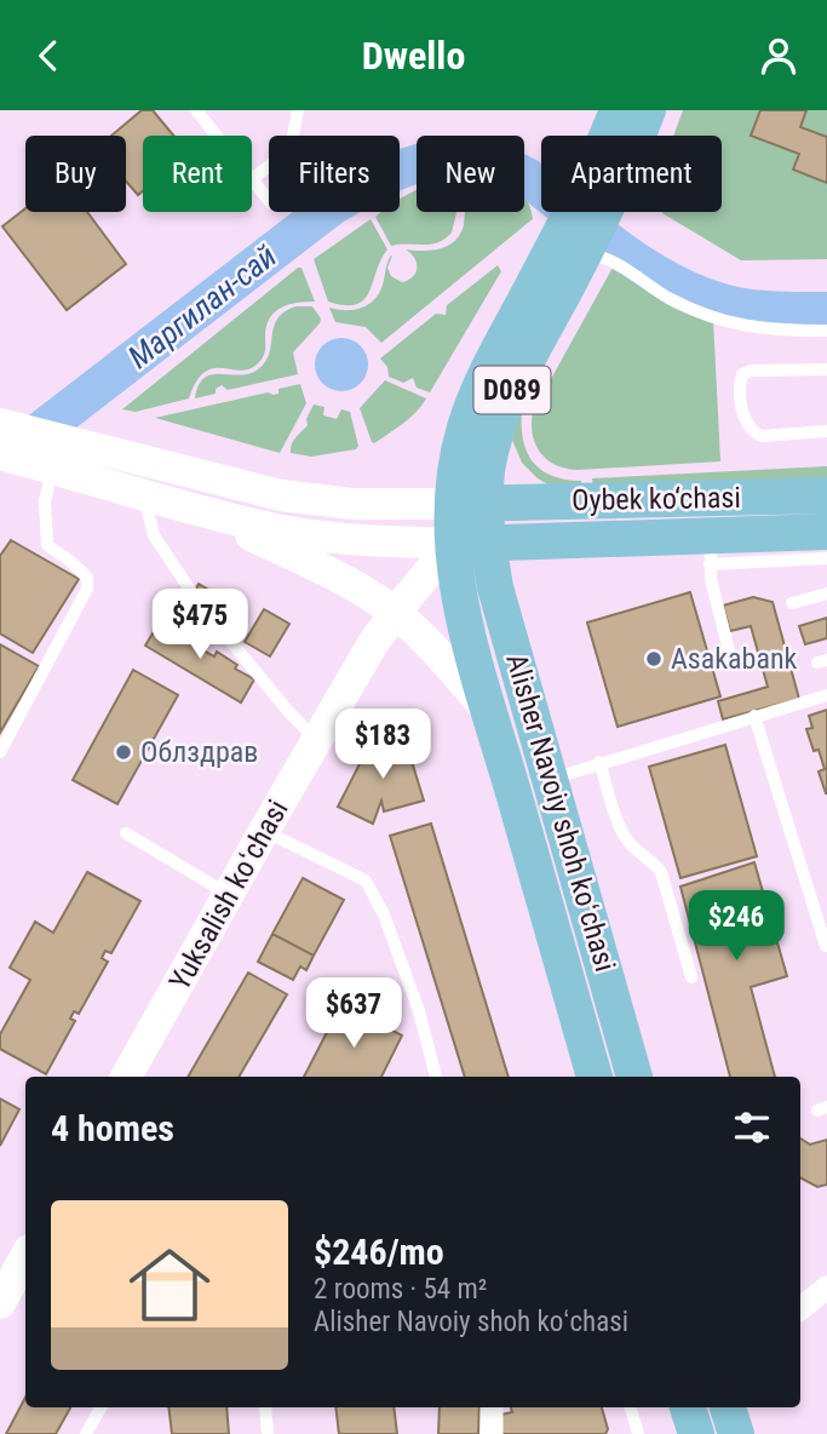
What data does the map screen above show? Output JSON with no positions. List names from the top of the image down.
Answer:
{
  "streets": {
    "main road": [
      "D089",
      "Oybek ko‘chasi",
      "Alisher Navoiy shoh koʻchasi",
      "Yuksalish koʻchasi"
    ]
  },
  "crossings": [
    ["D089", "Oybek ko‘chasi"],
    ["D089", "Alisher Navoiy shoh koʻchasi"],
    ["Oybek ko‘chasi", "Alisher Navoiy shoh koʻchasi"],
    ["Oybek ko‘chasi", "Yuksalish koʻchasi"],
    ["Alisher Navoiy shoh koʻchasi", "Yuksalish koʻchasi"]
  ],
  "water": ["Маргилан-сай"],
  "places": ["Asakabank", "Облздрав"],
  "page": {
    "header": "Dwello",
    "chip": [
      "Buy",
      "Rent",
      "Filters",
      "New",
      "Apartment"
    ],
    "price": [
      "$475",
      "$183",
      "$246",
      "$637"
    ],
    "heading": "4 homes",
    "list": [
      {
        "name": "$246/mo",
        "note": "2 rooms · 54 m² · Alisher Navoiy shoh koʻchasi"
      }
    ]
  }
}
